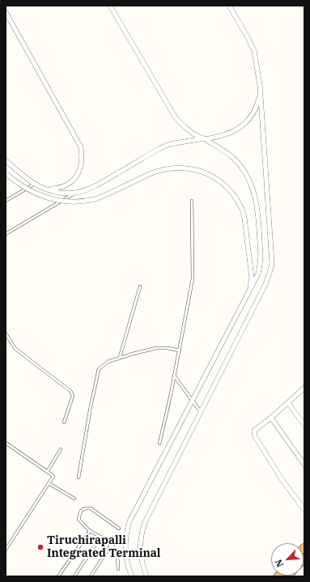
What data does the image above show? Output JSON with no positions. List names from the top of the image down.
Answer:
{
  "places": ["Tiruchirapalli Integrated Terminal"],
  "north": "bottom left"
}
